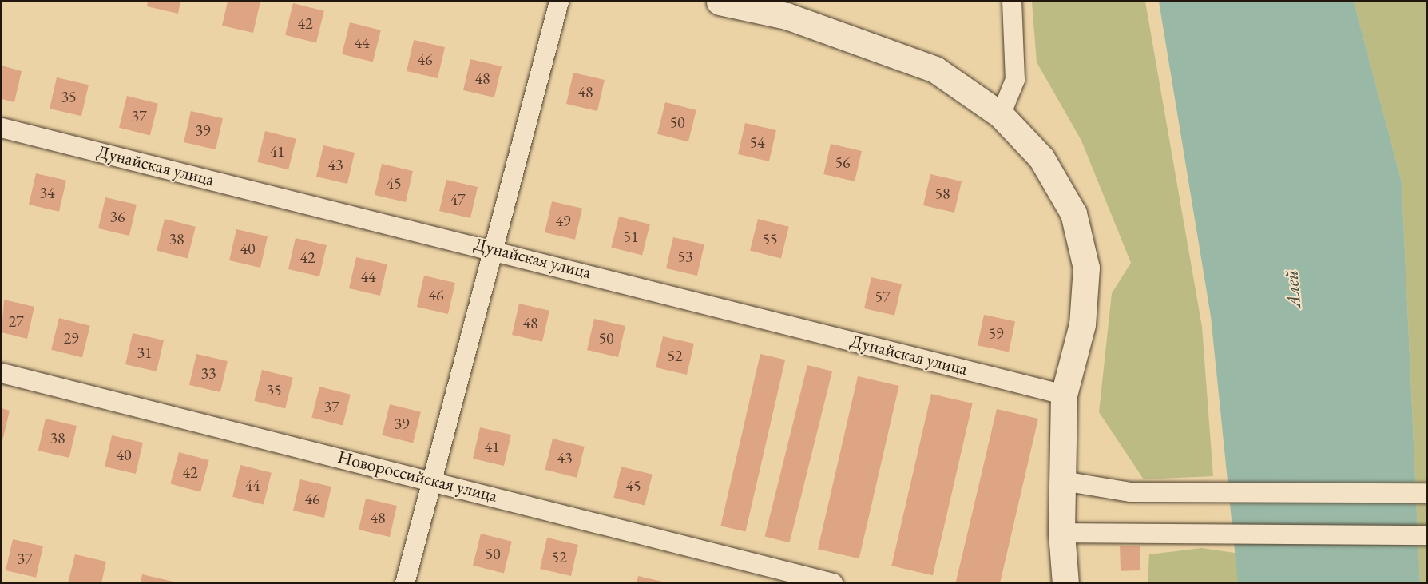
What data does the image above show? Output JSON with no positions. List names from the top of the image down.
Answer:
{
  "streets": {
    "street": ["Дунайская улица", "Новороссийская улица"]
  },
  "water": ["Алей"],
  "house_numbers": [
    "42",
    "44",
    "46",
    "48",
    "48",
    "35",
    "37",
    "50",
    "39",
    "54",
    "41",
    "56",
    "43",
    "45",
    "34",
    "58",
    "47",
    "36",
    "49",
    "51",
    "38",
    "55",
    "40",
    "53",
    "42",
    "44",
    "46",
    "57",
    "27",
    "48",
    "59",
    "29",
    "50",
    "31",
    "52",
    "33",
    "35",
    "37",
    "39",
    "38",
    "41",
    "40",
    "43",
    "42",
    "44",
    "45",
    "46",
    "48",
    "50",
    "52",
    "37"
  ]
}
